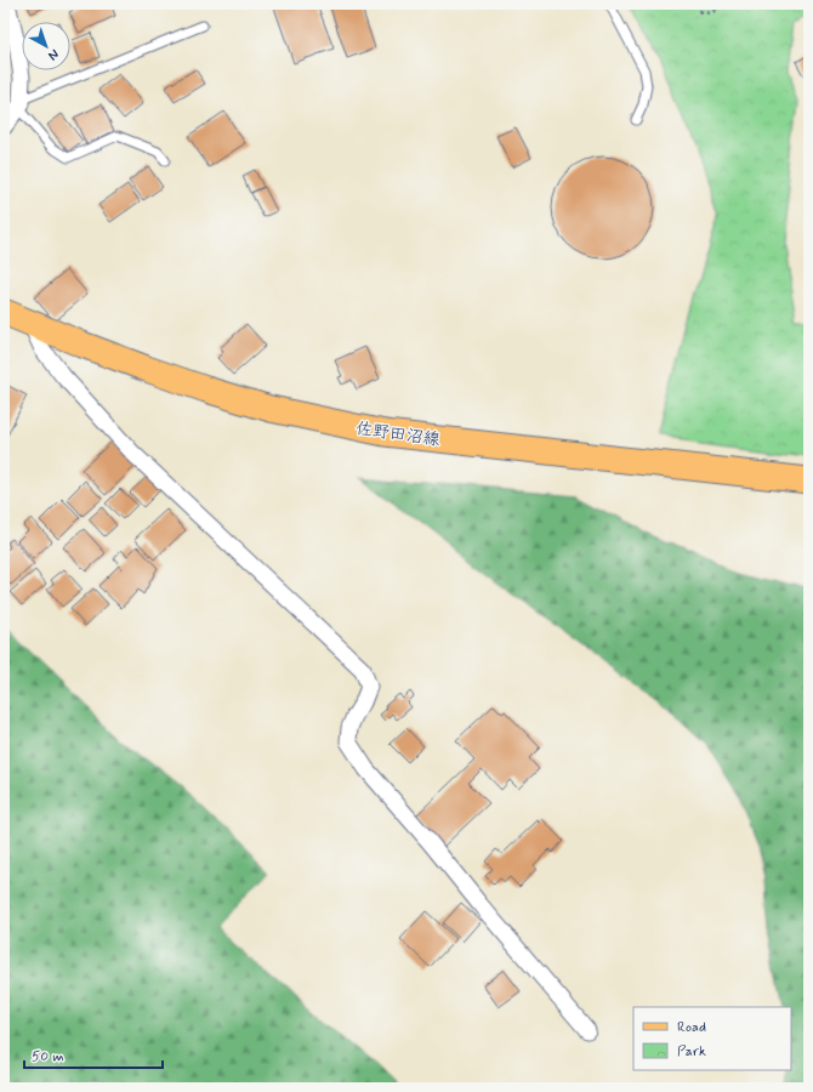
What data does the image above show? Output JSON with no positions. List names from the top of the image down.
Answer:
{
  "streets": {
    "main road": ["佐野田沼線"]
  },
  "legend": ["Road", "Park"],
  "scale_bar": "50 m",
  "north": "bottom right"
}
